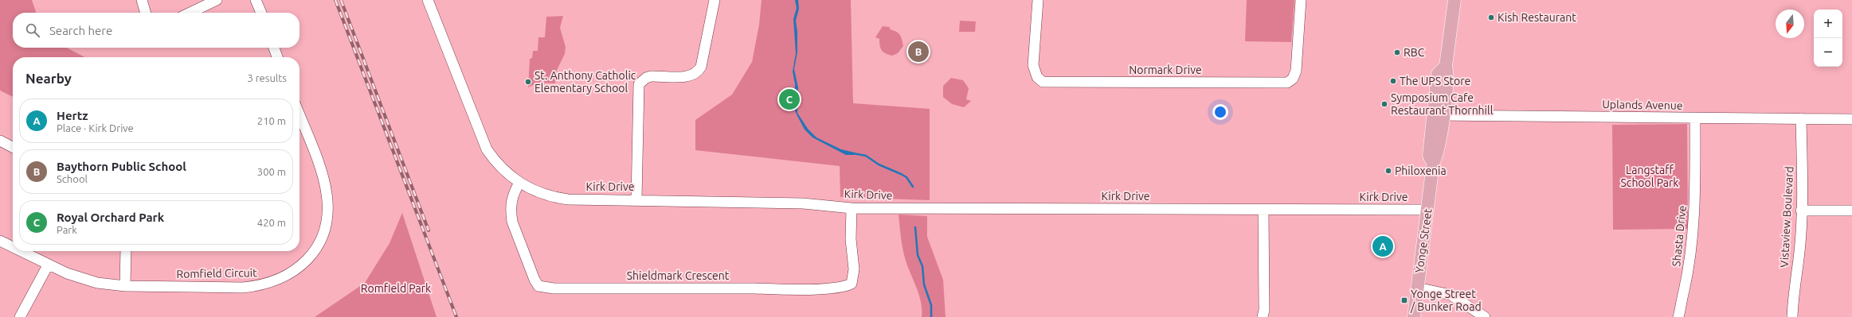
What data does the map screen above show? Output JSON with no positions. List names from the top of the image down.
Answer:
{
  "streets": {
    "main road": ["Yonge Street"],
    "street": [
      "Normark Drive",
      "Uplands Avenue",
      "Kirk Drive",
      "Vistaview Boulevard",
      "Shasta Drive",
      "Romfield Circuit",
      "Shieldmark Crescent"
    ]
  },
  "crossings": [
    ["Uplands Avenue", "Vistaview Boulevard"],
    ["Uplands Avenue", "Shasta Drive"],
    ["Uplands Avenue", "Yonge Street"],
    ["Kirk Drive", "Yonge Street"],
    ["Kirk Drive", "Shieldmark Crescent"]
  ],
  "parks": ["Langstaff School Park", "Romfield Park"],
  "places": {
    "other": [
      "Kish Restaurant",
      "RBC",
      "The UPS Store",
      "St. Anthony Catholic Elementary School",
      "Symposium Cafe Restaurant Thornhill",
      "Philoxenia"
    ],
    "transit": ["Yonge Street / Bunker Road"]
  },
  "north": "bottom",
  "page": {
    "map_buttons": ["+", "−"],
    "search": "Search here",
    "pins": ["B", "C", "A"],
    "heading": ["Nearby", "3 results"],
    "list": [
      {
        "mark": "A",
        "name": "Hertz",
        "note": "Place · Kirk Drive",
        "value": "210 m"
      },
      {
        "mark": "B",
        "name": "Baythorn Public School",
        "note": "School",
        "value": "300 m"
      },
      {
        "mark": "C",
        "name": "Royal Orchard Park",
        "note": "Park",
        "value": "420 m"
      }
    ]
  }
}
